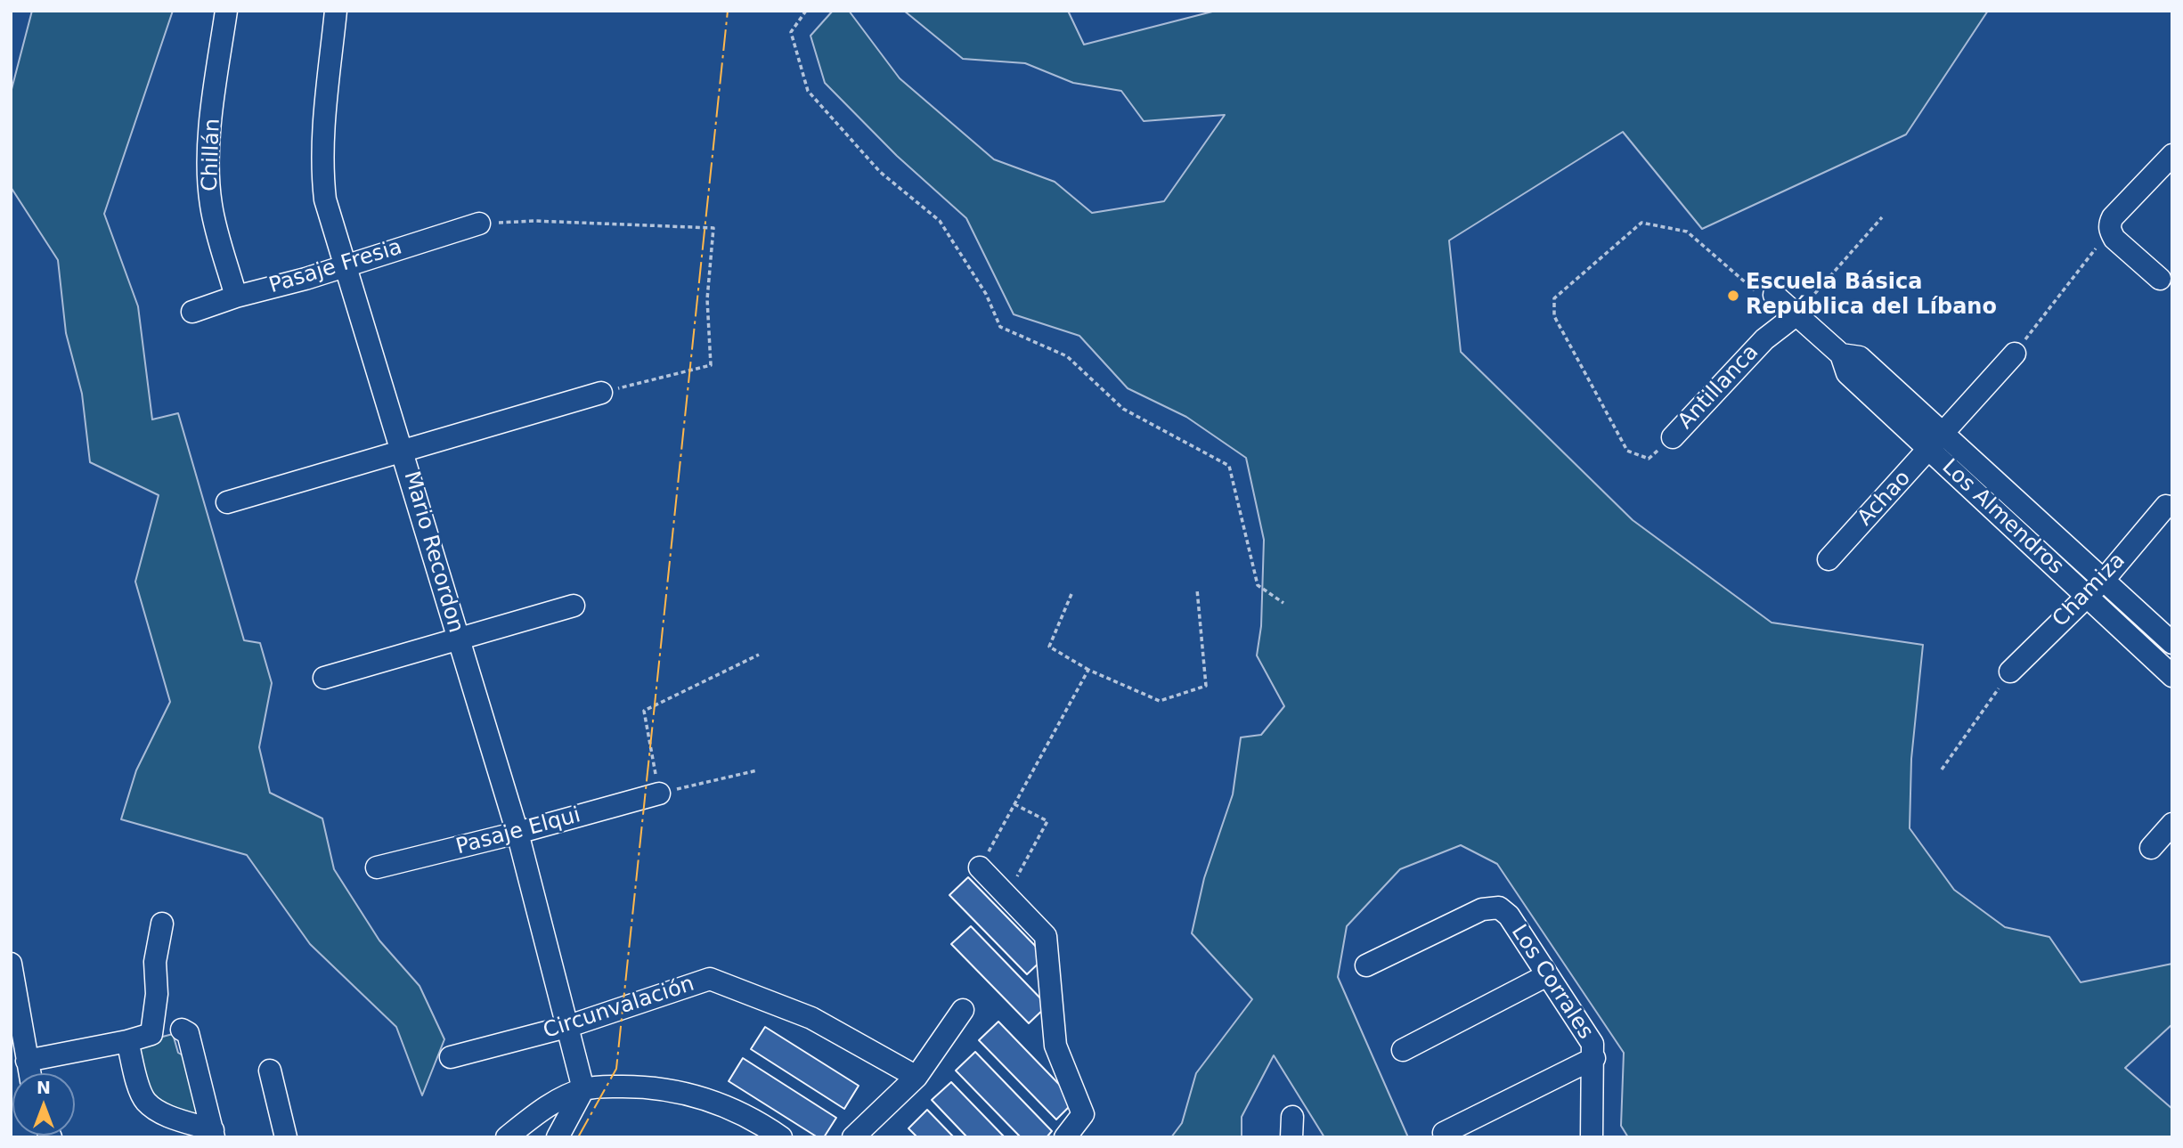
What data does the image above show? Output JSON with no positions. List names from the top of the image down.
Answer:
{
  "streets": {
    "street": [
      "Chillán",
      "Pasaje Fresia",
      "Antillanca",
      "Achao",
      "Los Almendros",
      "Mario Recordon",
      "Chamiza",
      "Pasaje Elqui",
      "Los Corrales",
      "Circunvalación"
    ]
  },
  "crossings": [
    ["Chillán", "Pasaje Fresia"],
    ["Pasaje Fresia", "Mario Recordon"],
    ["Antillanca", "Los Almendros"],
    ["Achao", "Los Almendros"],
    ["Los Almendros", "Chamiza"],
    ["Mario Recordon", "Pasaje Elqui"],
    ["Mario Recordon", "Circunvalación"]
  ],
  "places": ["Escuela Básica República del Líbano"],
  "north": "top"
}
